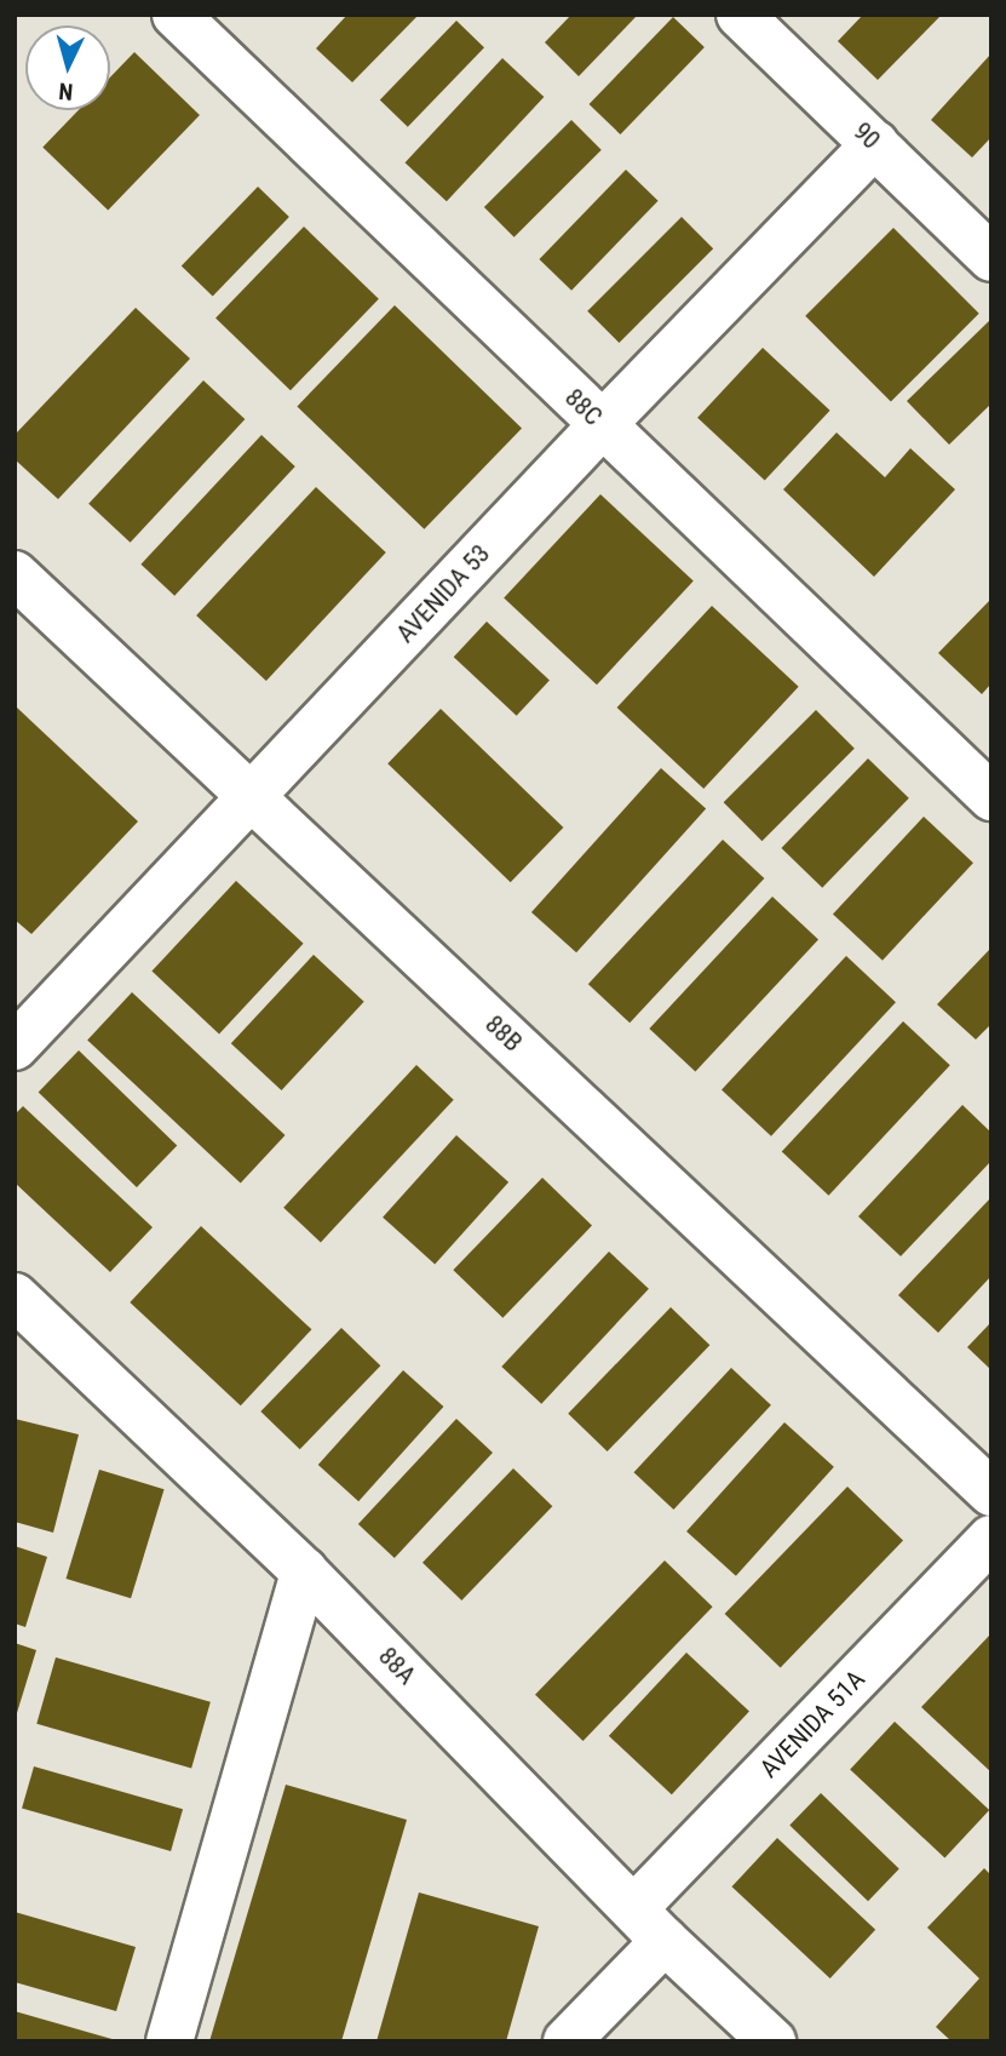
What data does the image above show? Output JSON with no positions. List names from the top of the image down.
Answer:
{
  "streets": {
    "street": [
      "90",
      "88C",
      "AVENIDA 53",
      "88B",
      "88A",
      "AVENIDA 51A"
    ]
  },
  "crossings": [
    ["90", "AVENIDA 53"],
    ["88C", "AVENIDA 53"],
    ["AVENIDA 53", "88B"],
    ["88A", "AVENIDA 51A"]
  ],
  "north": "bottom"
}
